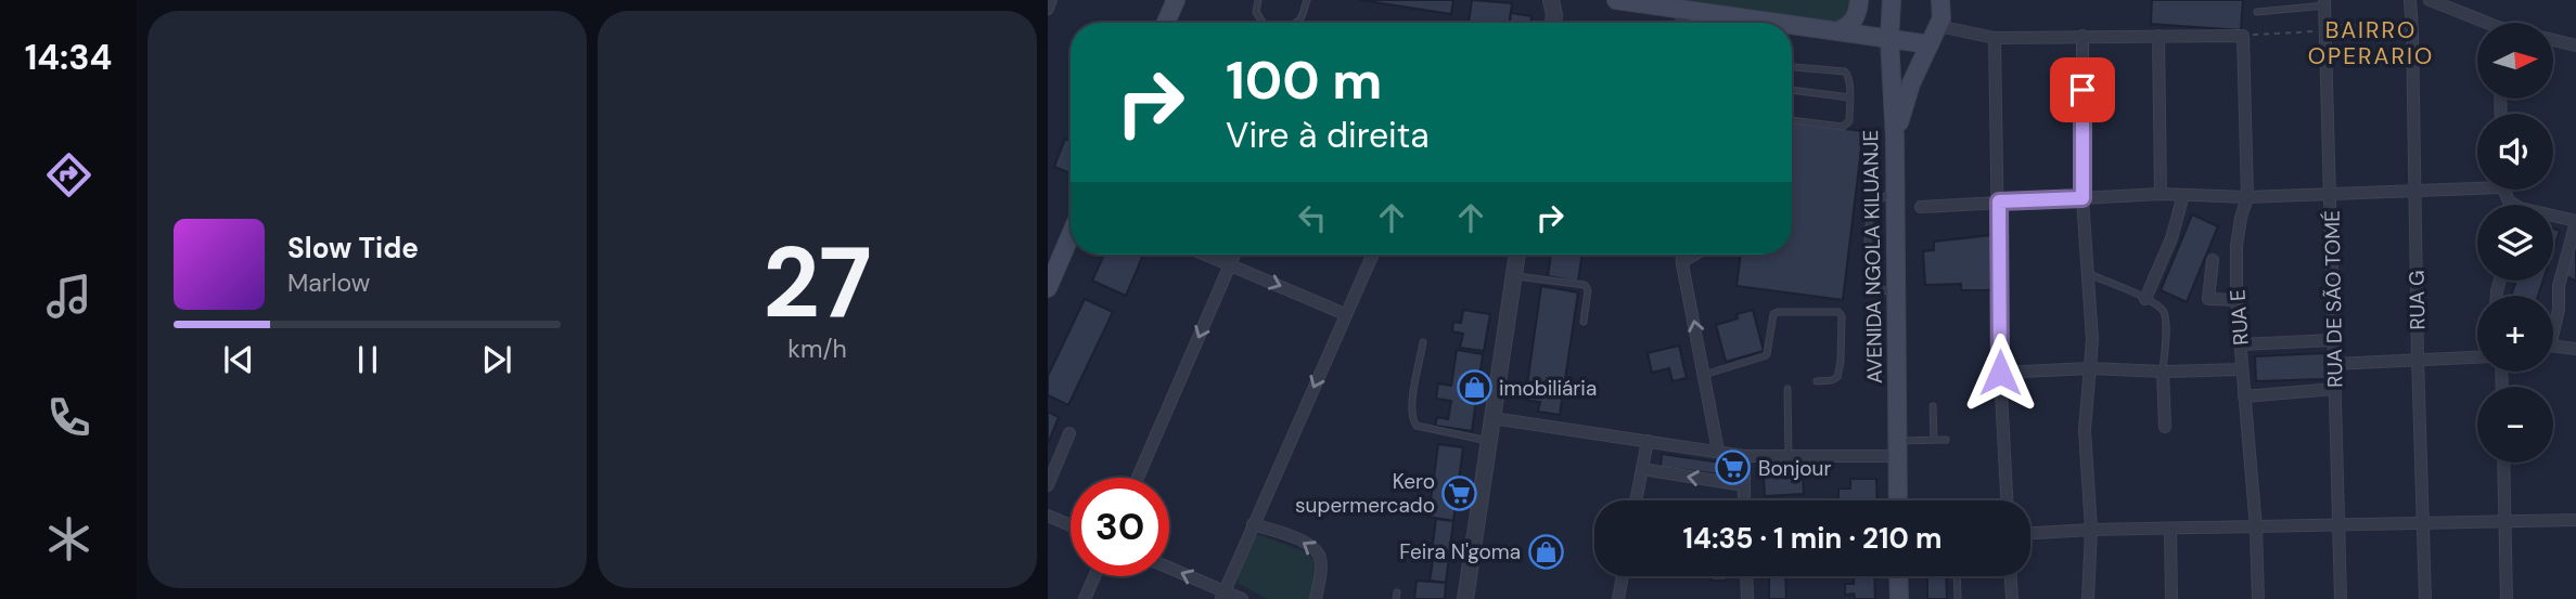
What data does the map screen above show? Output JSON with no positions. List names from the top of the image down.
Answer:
{
  "streets": {
    "main road": ["AVENIDA NGOLA KILUANJE"],
    "street": ["RUA DE SÃO TOMÉ", "RUA G", "RUA E"]
  },
  "districts": ["BAIRRO OPERARIO"],
  "places": {
    "shop": ["imobiliária", "Feira N'goma"],
    "supermarket": ["Bonjour", "Kero supermercado"]
  },
  "north": "right",
  "page": {
    "tabs": "14:34",
    "tile": ["27", "km/h"],
    "map_buttons": ["+", "−"],
    "turn": ["100 m", "Vire à direita"],
    "song": ["Slow Tide", "Marlow"],
    "limit": "30",
    "trip": "14:35 · 1 min · 210 m"
  }
}
